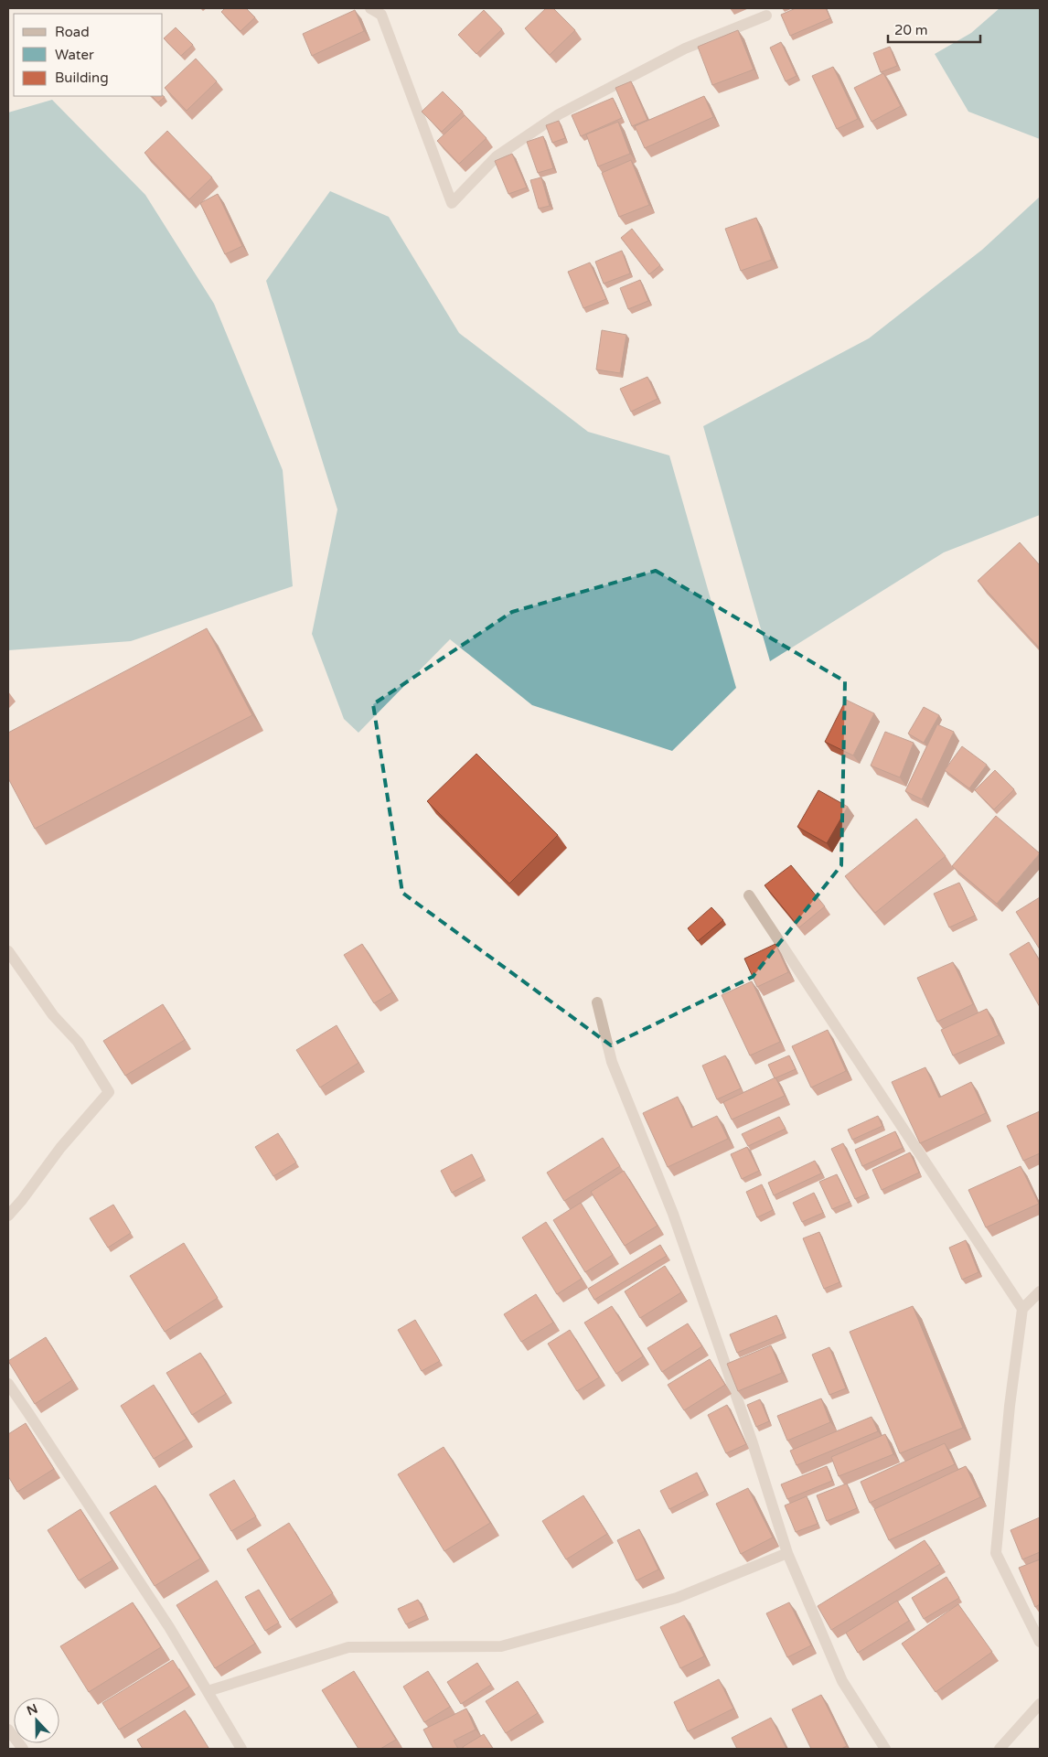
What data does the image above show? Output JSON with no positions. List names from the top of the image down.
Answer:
{
  "legend": ["Road", "Water", "Building"],
  "scale_bar": "20 m",
  "north": "top"
}
